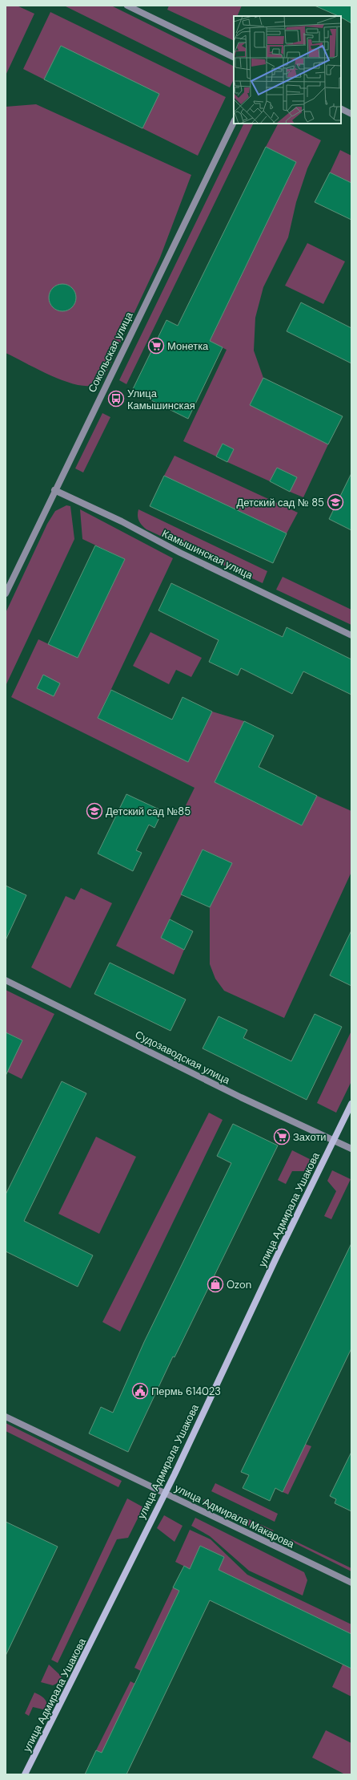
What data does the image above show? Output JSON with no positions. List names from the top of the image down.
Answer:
{
  "streets": {
    "street": [
      "Сокольская улица",
      "Камышинская улица",
      "Судозаводская улица",
      "улица Адмирала Ушакова",
      "улица Адмирала Макарова"
    ]
  },
  "crossings": [
    ["Сокольская улица", "Камышинская улица"],
    ["Судозаводская улица", "улица Адмирала Ушакова"],
    ["улица Адмирала Ушакова", "улица Адмирала Макарова"]
  ],
  "places": {
    "supermarket": ["Монетка", "Захоти"],
    "bus stop": ["Улица Камышинская"],
    "school or university": ["Детский сад № 85", "Детский сад №85"],
    "shop": ["Ozon"],
    "public building": ["Пермь 614023"]
  }
}
